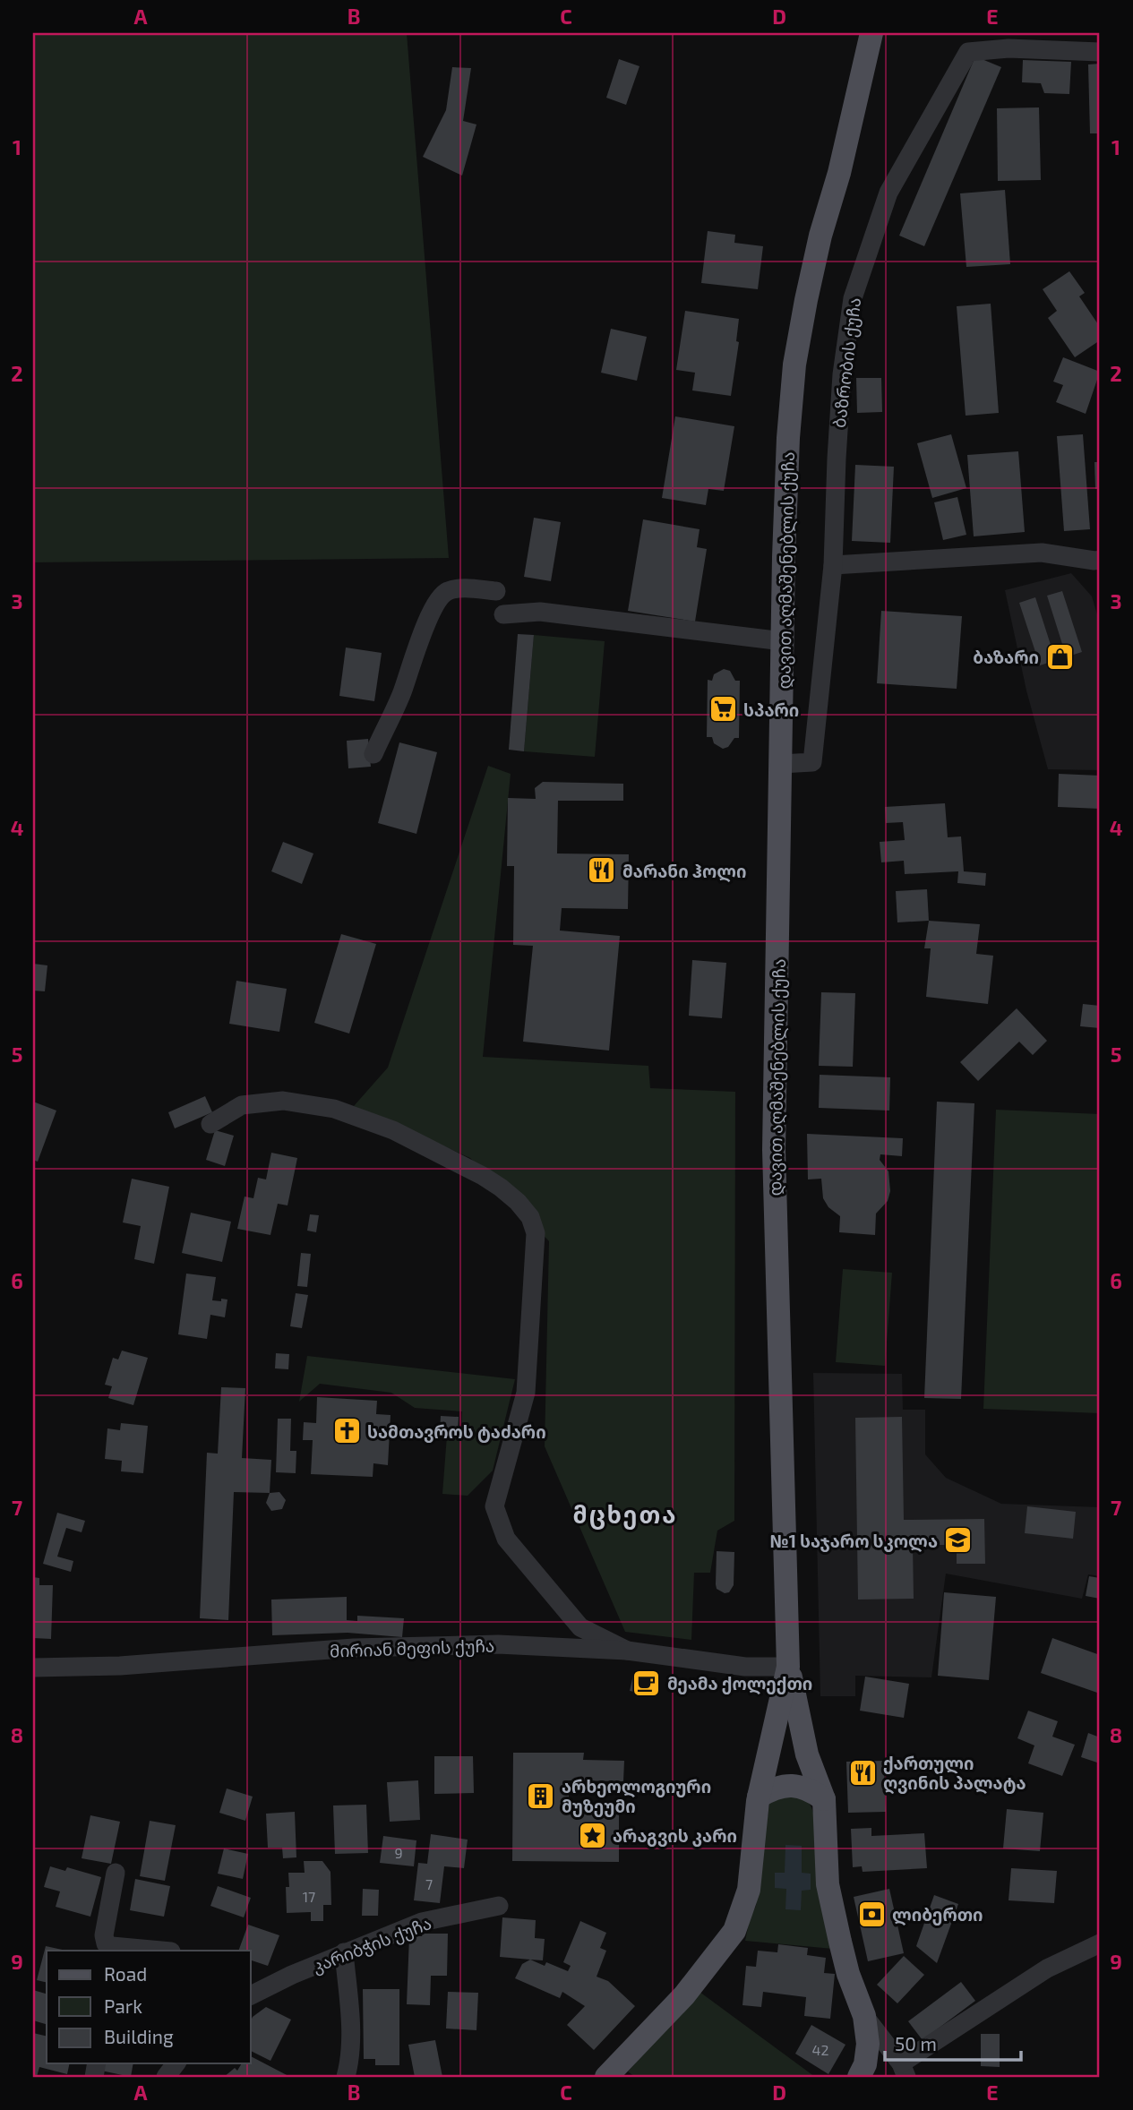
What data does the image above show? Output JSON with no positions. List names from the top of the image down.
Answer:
{
  "streets": {
    "main road": ["დავით აღმაშენებლის ქუჩა"],
    "street": ["ბაზრობის ქუჩა", "მირიან მეფის ქუჩა", "კარიბჭის ქუჩა"]
  },
  "crossings": [
    ["ბაზრობის ქუჩა", "დავით აღმაშენებლის ქუჩა"],
    ["დავით აღმაშენებლის ქუჩა", "მირიან მეფის ქუჩა"]
  ],
  "districts": ["მცხეთა"],
  "places": {
    "shop": ["ბაზარი"],
    "supermarket": ["სპარი"],
    "restaurant": ["მარანი ჰოლი", "ქართული ღვინის პალატა"],
    "church": ["სამთავროს ტაძარი"],
    "school or university": ["№1 საჯარო სკოლა"],
    "cafe": ["მეამა ქოლექთი"],
    "building": ["არხეოლოგიური მუზეუმი"],
    "place": ["არაგვის კარი"],
    "bank": ["ლიბერთი"]
  },
  "house_numbers": [
    "9",
    "7",
    "17",
    "42"
  ],
  "legend": ["Road", "Park", "Building"],
  "scale_bar": "50 m",
  "grid": {
    "columns": [
      "A",
      "B",
      "C",
      "D",
      "E"
    ],
    "rows": [
      "1",
      "2",
      "3",
      "4",
      "5",
      "6",
      "7",
      "8",
      "9"
    ]
  }
}
